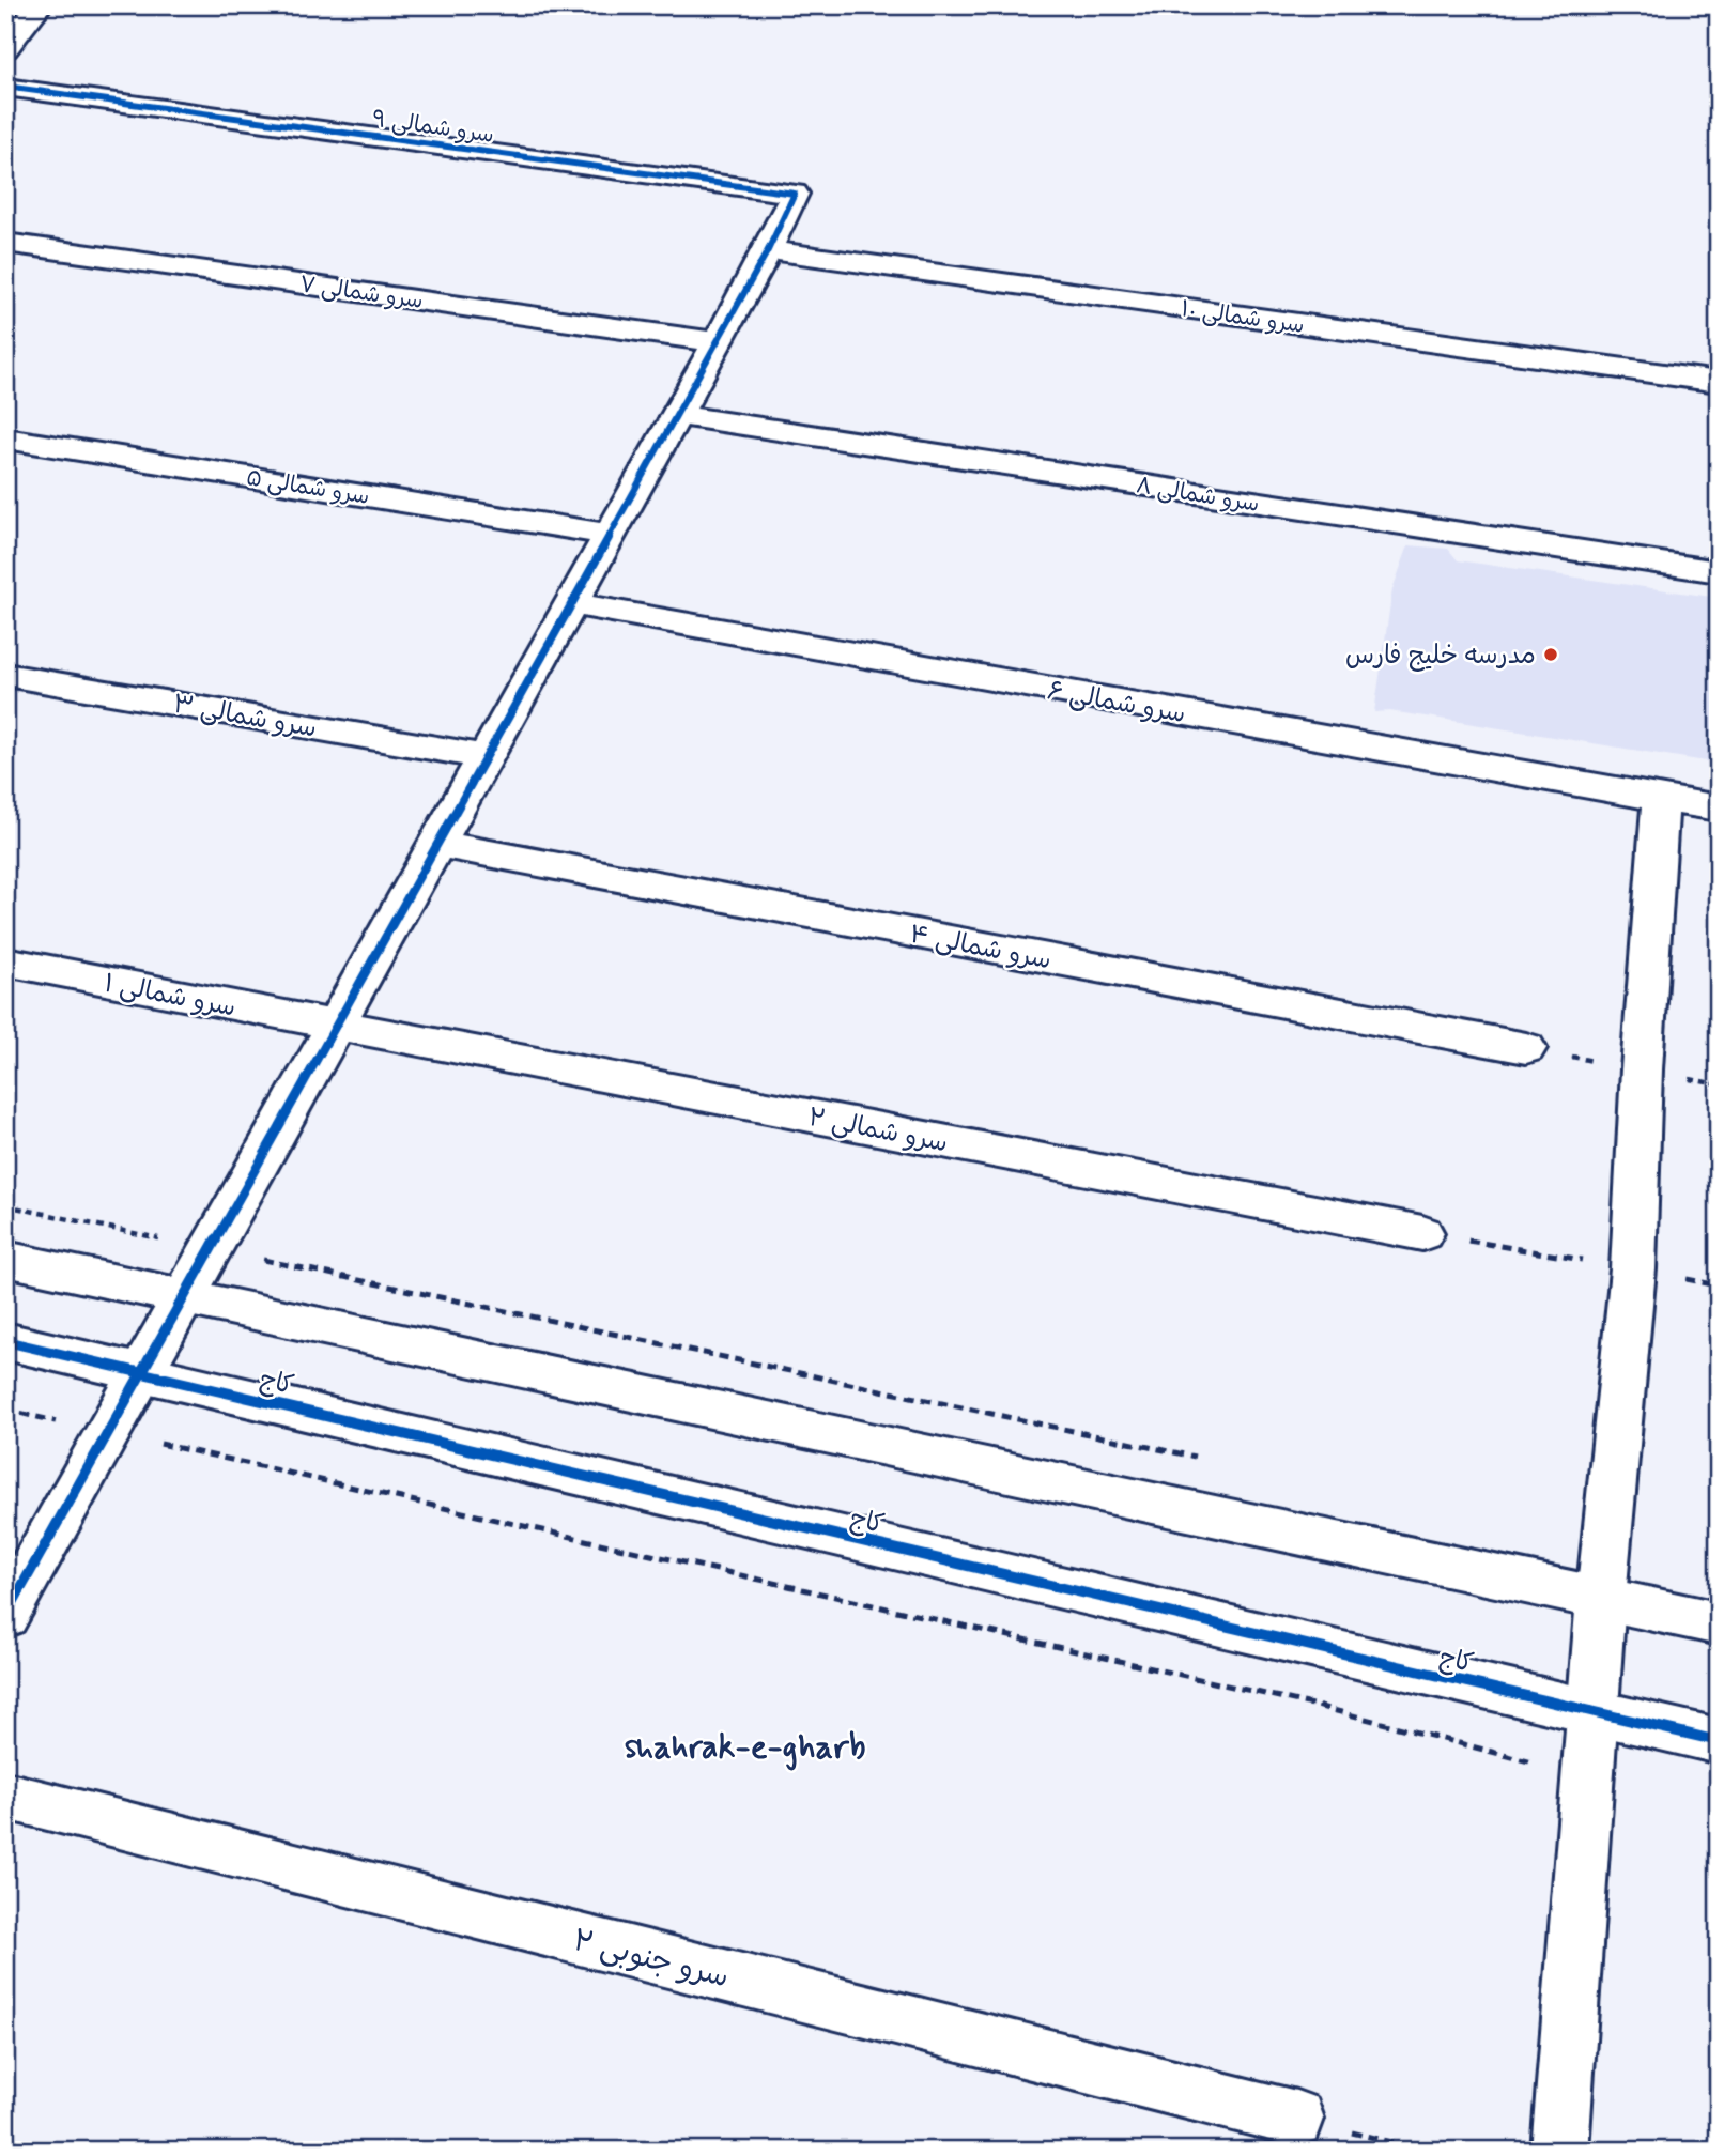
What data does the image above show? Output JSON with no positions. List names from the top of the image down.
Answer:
{
  "streets": {
    "street": [
      "سرو شمالی ۹",
      "سرو شمالی ۷",
      "سرو شمالی ۱۰",
      "سرو شمالی ۵",
      "سرو شمالی ۸",
      "سرو شمالی ۶",
      "سرو شمالی ۳",
      "سرو شمالی ۴",
      "سرو شمالی ۱",
      "سرو شمالی ۲",
      "کاج",
      "سرو جنوبی ۲"
    ]
  },
  "crossings": [
    ["سرو شمالی ۹", "سرو شمالی ۱۰"],
    ["سرو شمالی ۱", "سرو شمالی ۲"]
  ],
  "districts": ["shahrak-e-gharb"],
  "places": ["مدرسه خلیج فارس"]
}
